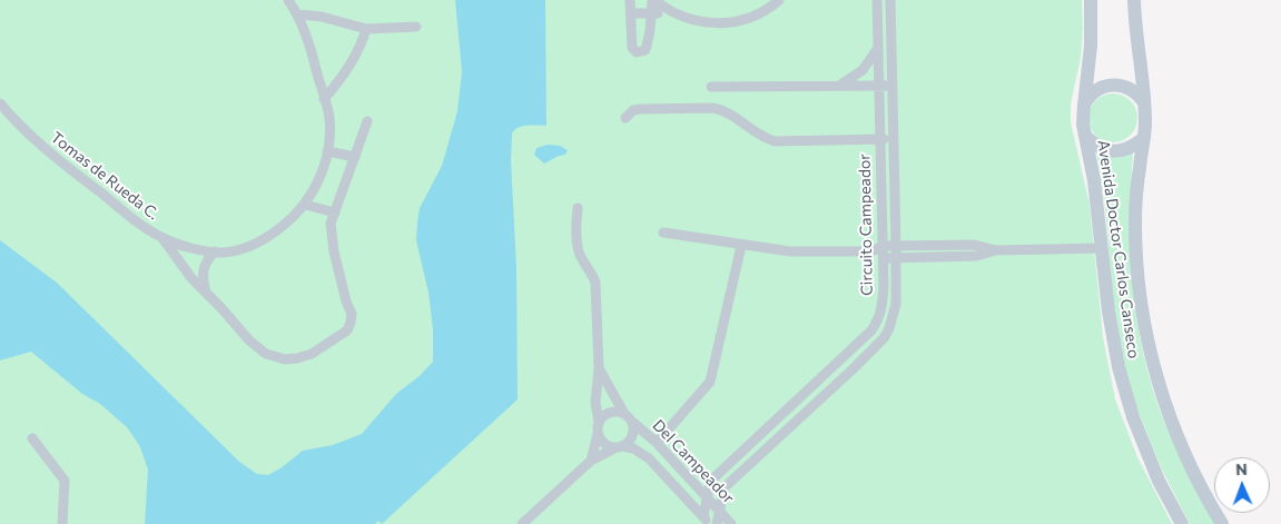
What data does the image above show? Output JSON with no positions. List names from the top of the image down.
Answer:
{
  "streets": {
    "main road": ["Avenida Doctor Carlos Canseco"],
    "street": ["Tomas de Rueda C.", "Circuito Campeador", "Del Campeador"]
  },
  "crossings": [
    ["Circuito Campeador", "Del Campeador"]
  ],
  "north": "top"
}
